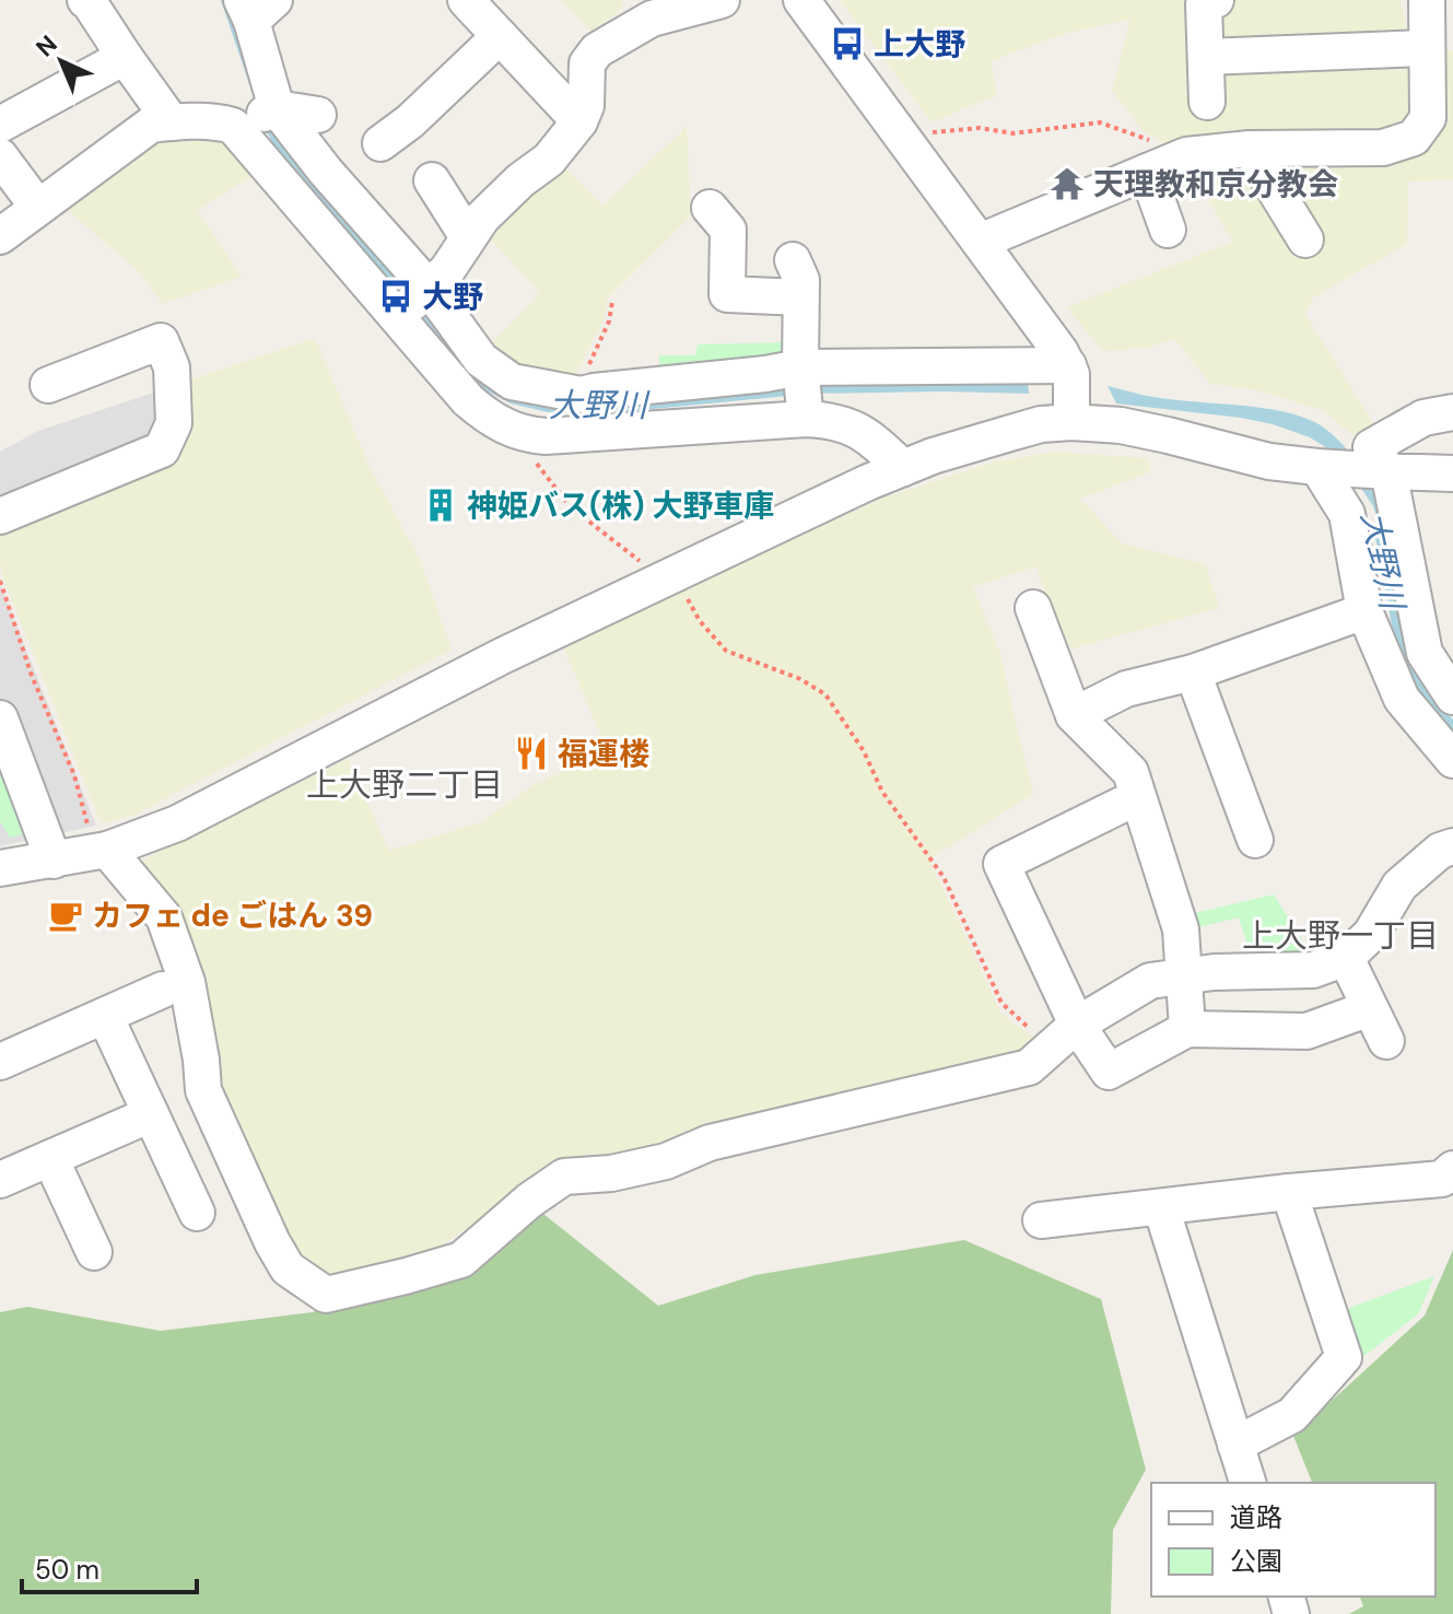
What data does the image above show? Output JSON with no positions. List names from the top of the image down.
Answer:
{
  "districts": ["上大野二丁目", "上大野一丁目"],
  "water": ["大野川"],
  "places": {
    "bus stop": ["上大野", "大野"],
    "temple": ["天理教和京分教会"],
    "building": ["神姫バス(株) 大野車庫"],
    "restaurant": ["福運楼"],
    "cafe": ["カフェ de ごはん 39"]
  },
  "legend": ["道路", "公園"],
  "scale_bar": "50 m",
  "north": "top left"
}
